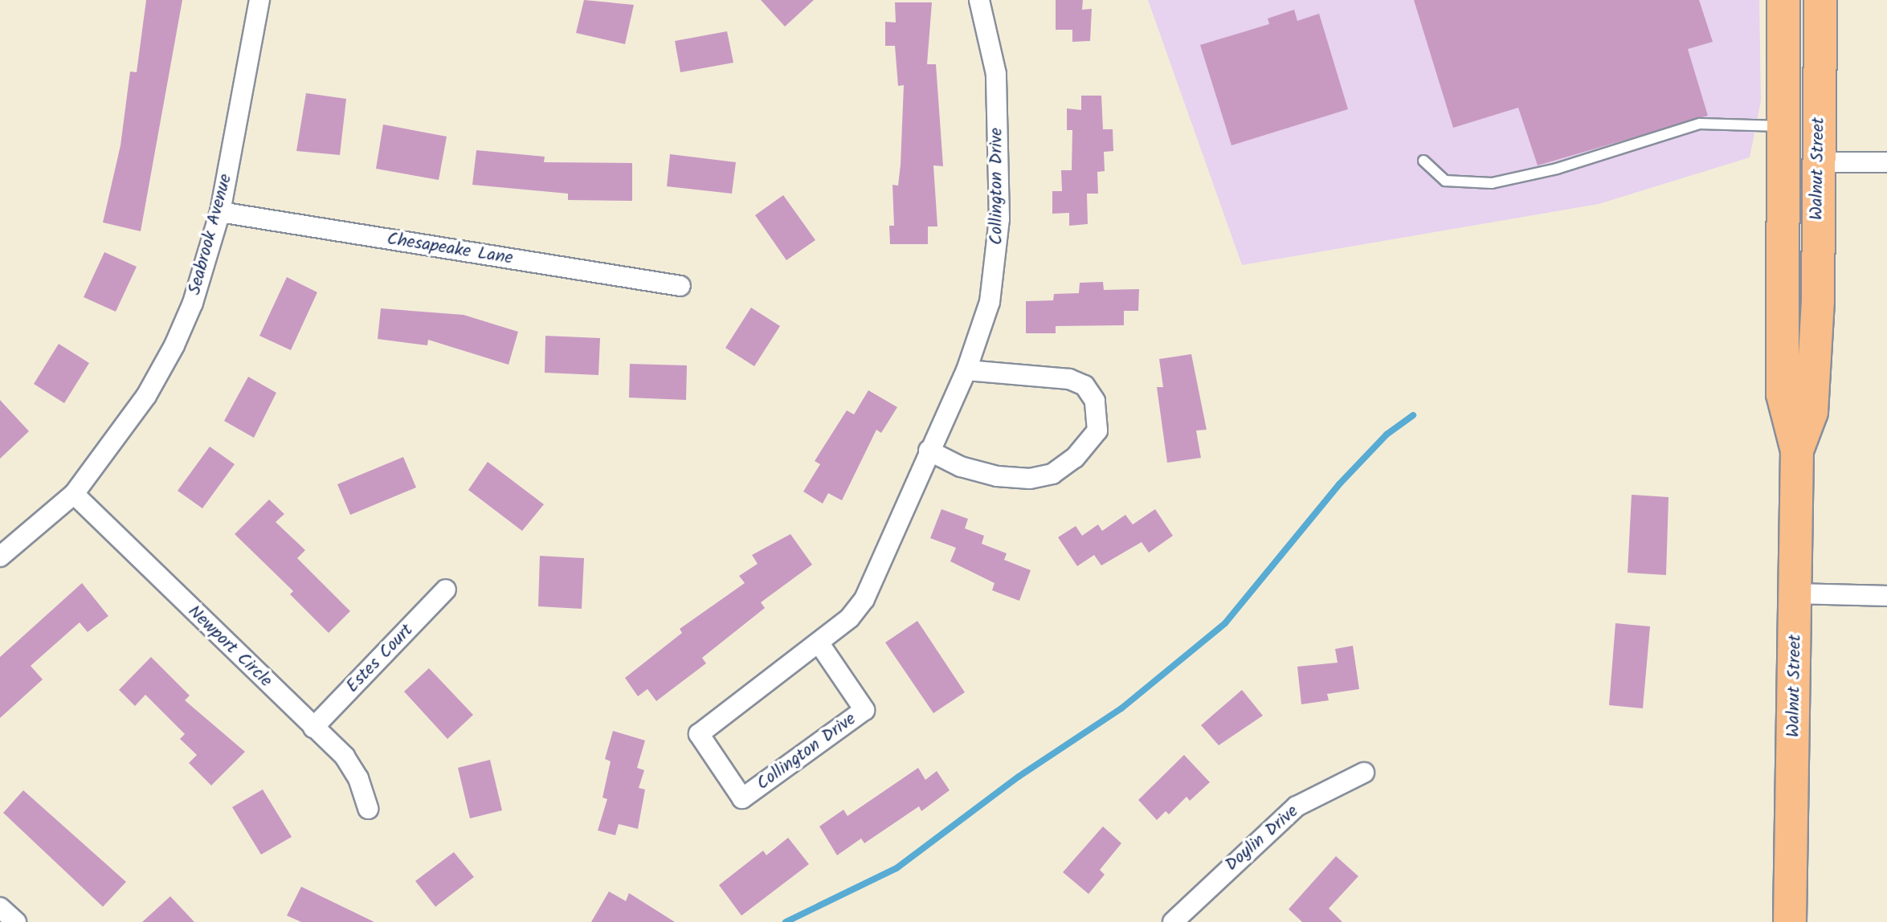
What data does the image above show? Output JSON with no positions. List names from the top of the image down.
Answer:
{
  "streets": {
    "main road": ["Walnut Street"],
    "street": [
      "Collington Drive",
      "Seabrook Avenue",
      "Chesapeake Lane",
      "Newport Circle",
      "Estes Court",
      "Doylin Drive"
    ]
  },
  "crossings": [
    ["Seabrook Avenue", "Chesapeake Lane"],
    ["Seabrook Avenue", "Newport Circle"],
    ["Newport Circle", "Estes Court"]
  ]
}
